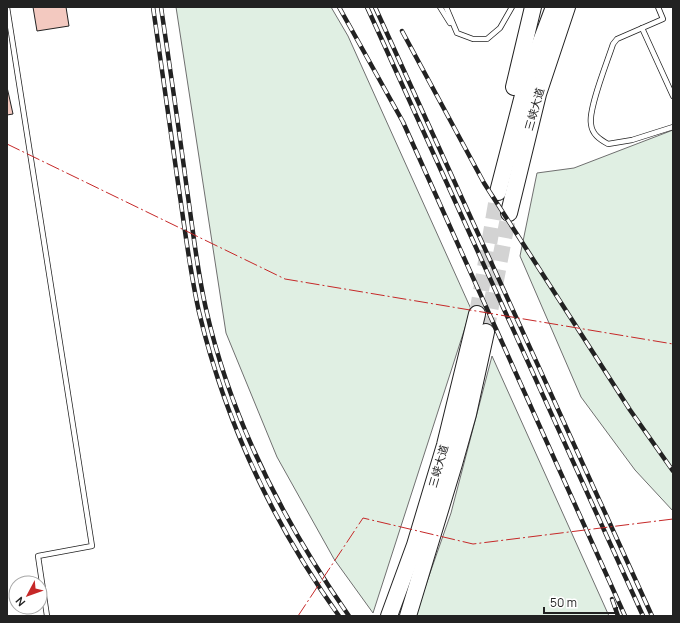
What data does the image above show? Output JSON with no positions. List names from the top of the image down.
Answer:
{
  "streets": {
    "highway": ["三峡大道"]
  },
  "scale_bar": "50 m",
  "north": "bottom left"
}
